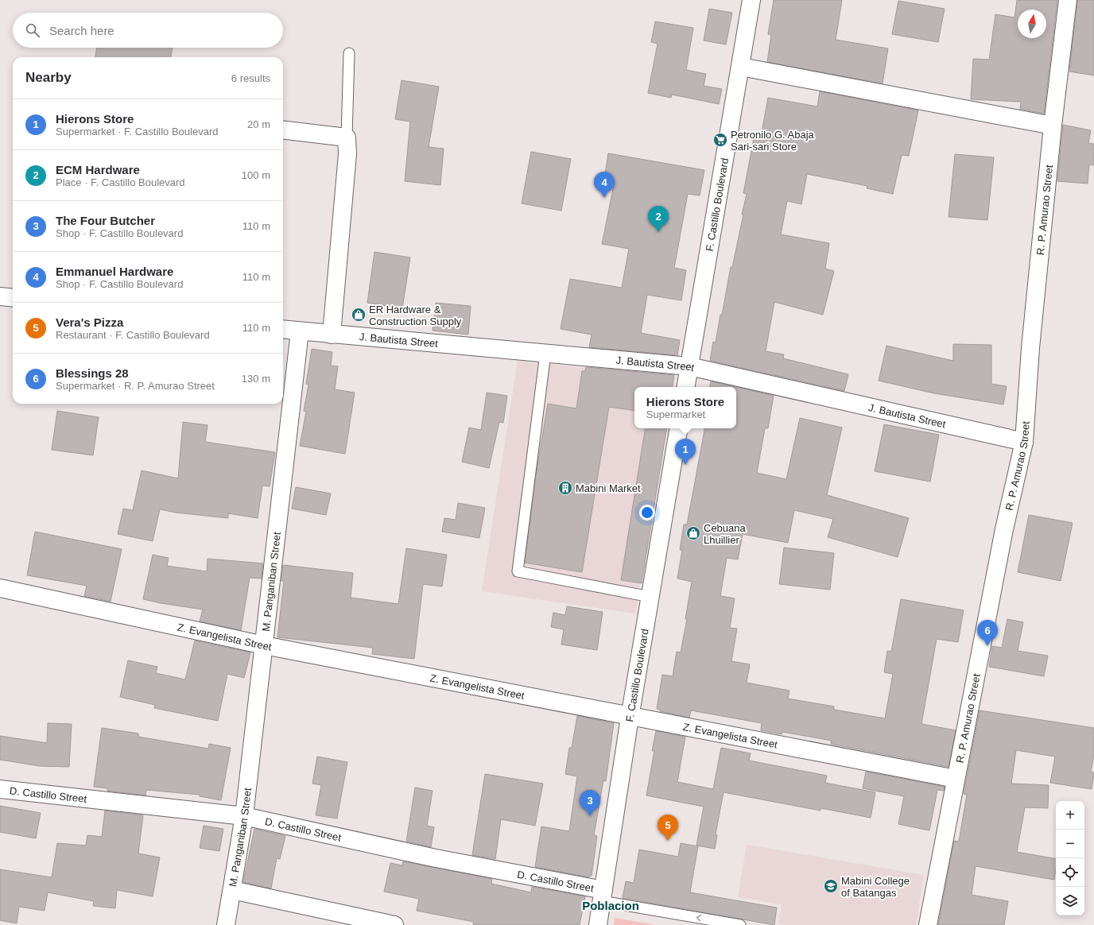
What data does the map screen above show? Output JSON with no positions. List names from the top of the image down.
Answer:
{
  "streets": {
    "street": [
      "F. Castillo Boulevard",
      "R. P. Amurao Street",
      "J. Bautista Street",
      "M. Panganiban Street",
      "Z. Evangelista Street",
      "D. Castillo Street"
    ]
  },
  "crossings": [
    ["F. Castillo Boulevard", "J. Bautista Street"],
    ["F. Castillo Boulevard", "Z. Evangelista Street"],
    ["F. Castillo Boulevard", "D. Castillo Street"],
    ["R. P. Amurao Street", "J. Bautista Street"],
    ["R. P. Amurao Street", "Z. Evangelista Street"],
    ["J. Bautista Street", "M. Panganiban Street"],
    ["M. Panganiban Street", "Z. Evangelista Street"],
    ["M. Panganiban Street", "D. Castillo Street"]
  ],
  "districts": ["Poblacion"],
  "places": {
    "supermarket": ["Petronilo G. Abaja Sari-sari Store"],
    "shop": ["ER Hardware & Construction Supply", "Cebuana Lhuillier"],
    "building": ["Mabini Market"],
    "school or university": ["Mabini College of Batangas"]
  },
  "north": "top",
  "page": {
    "search": "Search here",
    "heading": ["Nearby", "6 results"],
    "list": [
      {
        "mark": "1",
        "name": "Hierons Store",
        "note": "Supermarket · F. Castillo Boulevard",
        "value": "20 m"
      },
      {
        "mark": "2",
        "name": "ECM Hardware",
        "note": "Place · F. Castillo Boulevard",
        "value": "100 m"
      },
      {
        "mark": "3",
        "name": "The Four Butcher",
        "note": "Shop · F. Castillo Boulevard",
        "value": "110 m"
      },
      {
        "mark": "4",
        "name": "Emmanuel Hardware",
        "note": "Shop · F. Castillo Boulevard",
        "value": "110 m"
      },
      {
        "mark": "5",
        "name": "Vera's Pizza",
        "note": "Restaurant · F. Castillo Boulevard",
        "value": "110 m"
      },
      {
        "mark": "6",
        "name": "Blessings 28",
        "note": "Supermarket · R. P. Amurao Street",
        "value": "130 m"
      }
    ],
    "pins": [
      "4",
      "2",
      "1",
      "6",
      "3",
      "5"
    ],
    "popup": ["Hierons Store", "Supermarket"],
    "map_buttons": ["+", "−"]
  }
}
